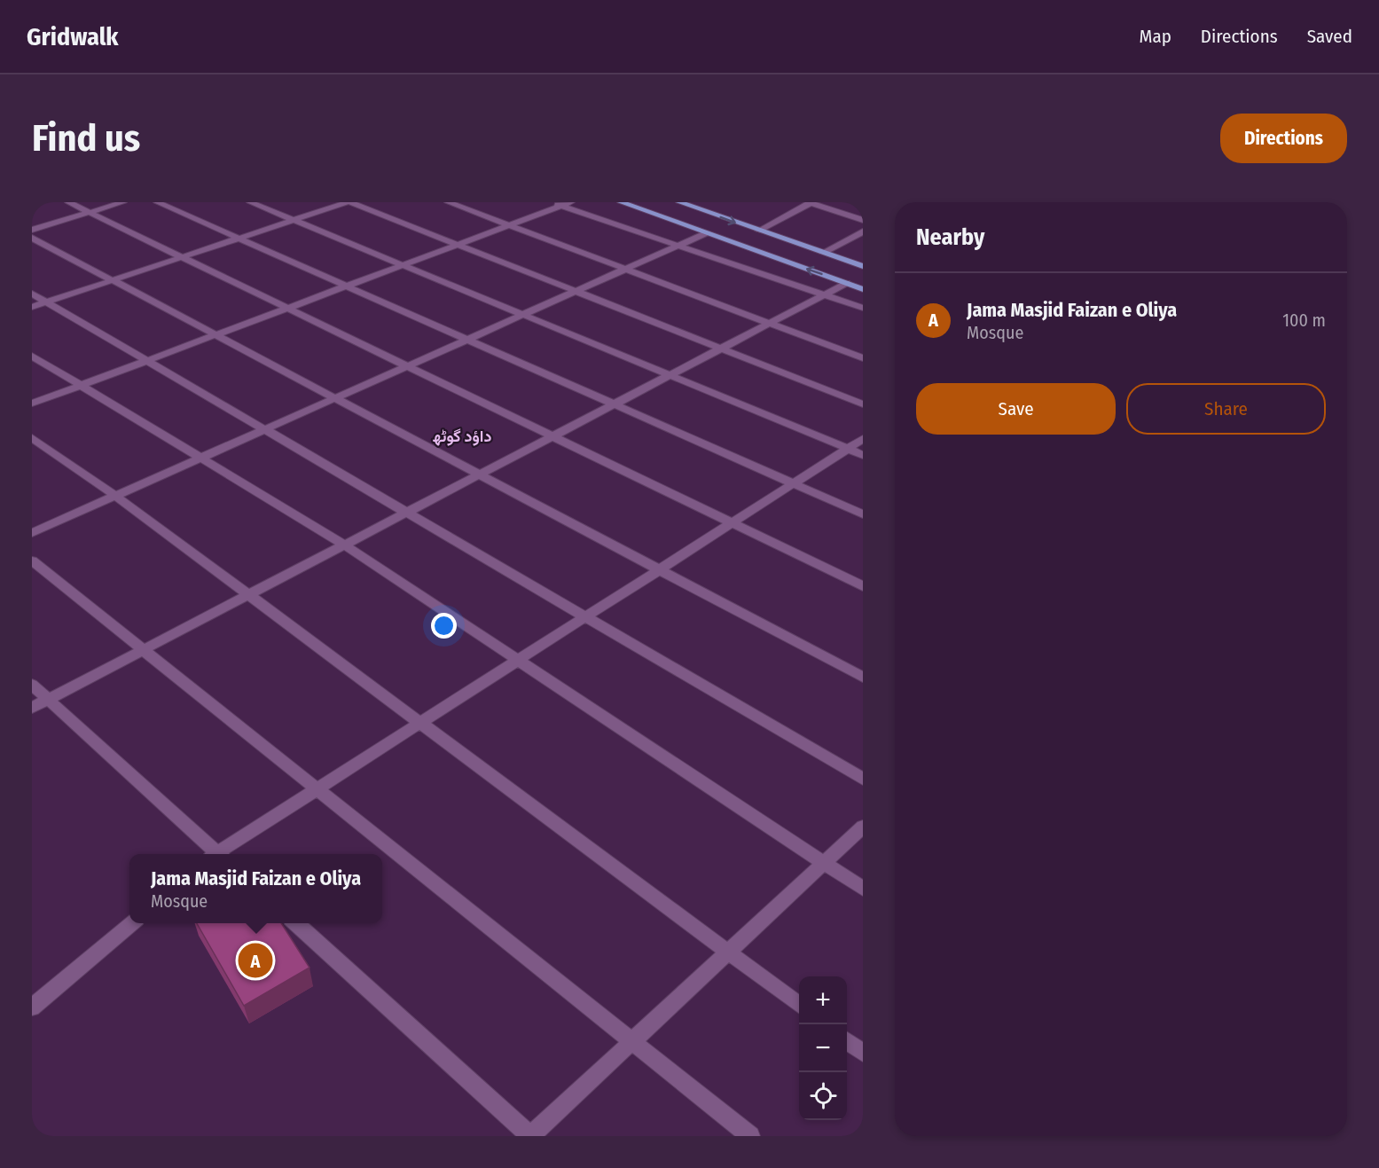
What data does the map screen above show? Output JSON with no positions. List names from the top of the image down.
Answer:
{
  "districts": ["داؤد گوٹھ"],
  "page": {
    "header": "Gridwalk",
    "nav": ["Map", "Directions", "Saved"],
    "buttons": [
      "Directions",
      ["Save", "Share"]
    ],
    "title": "Find us",
    "heading": "Nearby",
    "list": [
      {
        "mark": "A",
        "name": "Jama Masjid Faizan e Oliya",
        "note": "Mosque",
        "value": "100 m"
      }
    ],
    "popup": ["Jama Masjid Faizan e Oliya", "Mosque"],
    "pins": "A",
    "map_buttons": ["+", "−"]
  }
}
